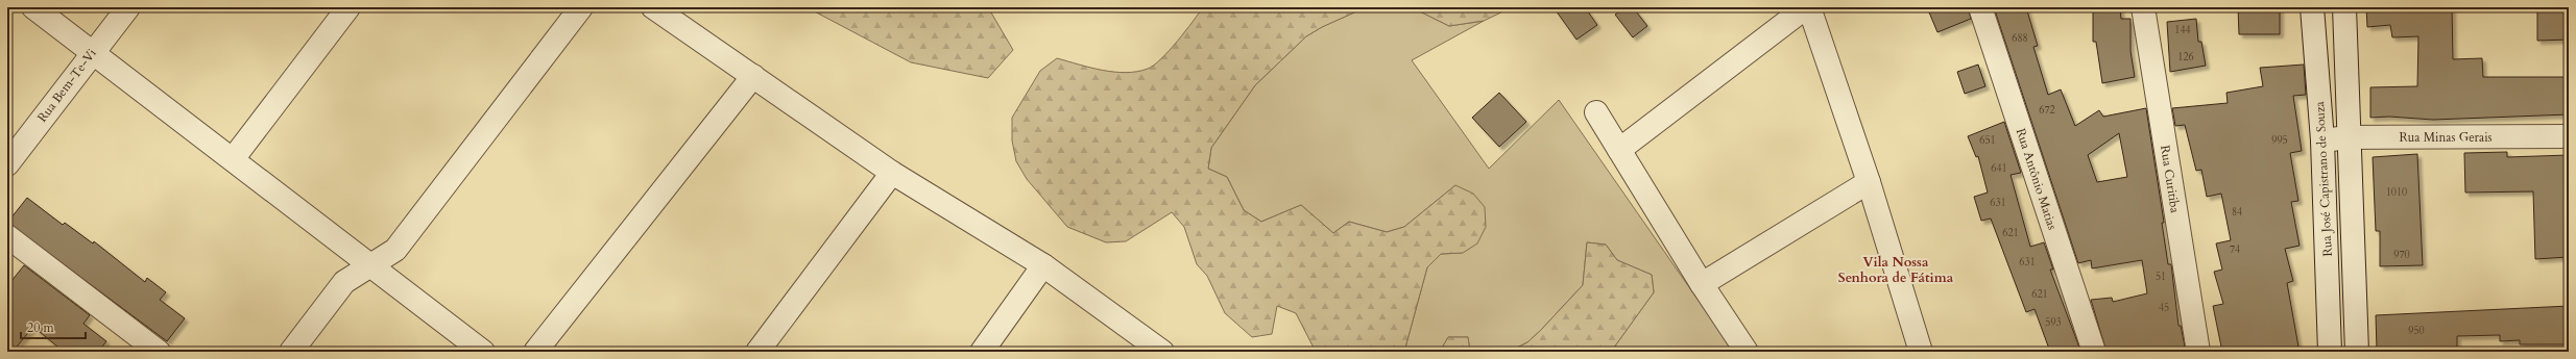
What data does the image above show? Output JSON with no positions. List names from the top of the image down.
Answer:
{
  "streets": {
    "street": [
      "Rua Bem-Te-Vi",
      "Rua Minas Gerais",
      "Rua Antônio Matias",
      "Rua Curitiba",
      "Rua José Capistrano de Souza"
    ]
  },
  "crossings": [
    ["Rua Minas Gerais", "Rua José Capistrano de Souza"]
  ],
  "districts": ["Vila Nossa Senhora de Fátima"],
  "house_numbers": [
    "144",
    "688",
    "126",
    "672",
    "651",
    "995",
    "641",
    "1010",
    "631",
    "84",
    "621",
    "74",
    "970",
    "631",
    "51",
    "621",
    "45",
    "593",
    "950"
  ],
  "scale_bar": "20 m"
}
